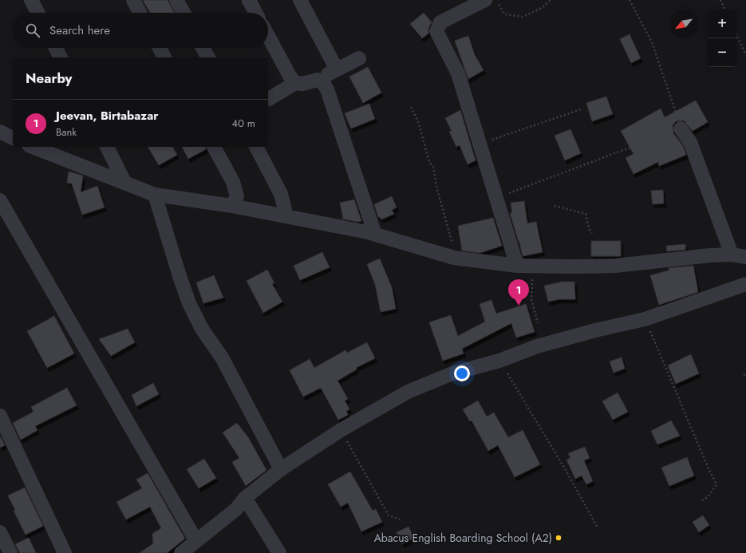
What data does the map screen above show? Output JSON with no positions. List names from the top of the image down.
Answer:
{
  "places": ["Abacus English Boarding School (A2)"],
  "north": "bottom left",
  "page": {
    "map_buttons": ["+", "−"],
    "search": "Search here",
    "heading": "Nearby",
    "list": [
      {
        "mark": "1",
        "name": "Jeevan, Birtabazar",
        "note": "Bank",
        "value": "40 m"
      }
    ],
    "pins": "1"
  }
}
